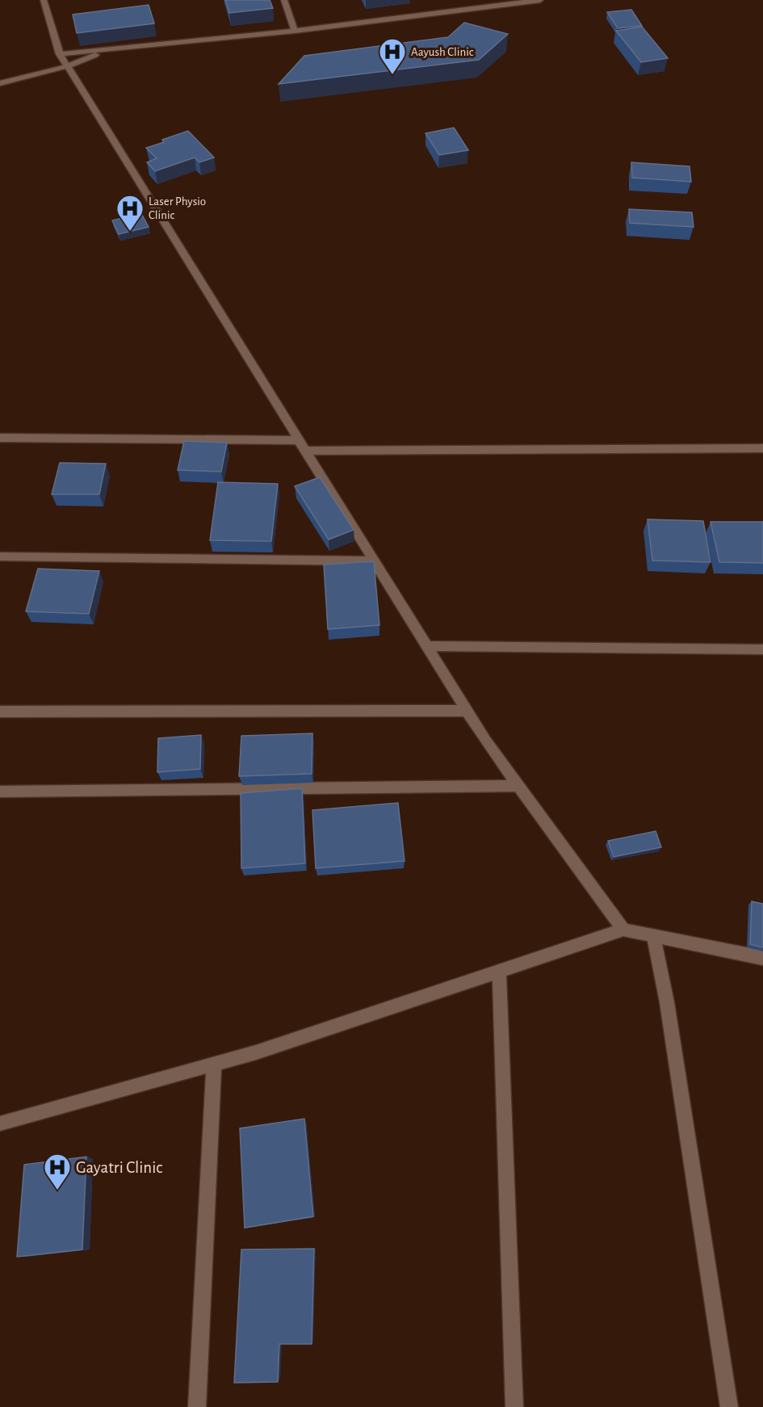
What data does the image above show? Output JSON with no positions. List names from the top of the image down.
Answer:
{
  "places": {
    "hospital": ["Aayush Clinic", "Laser Physio Clinic", "Gayatri Clinic"]
  }
}
